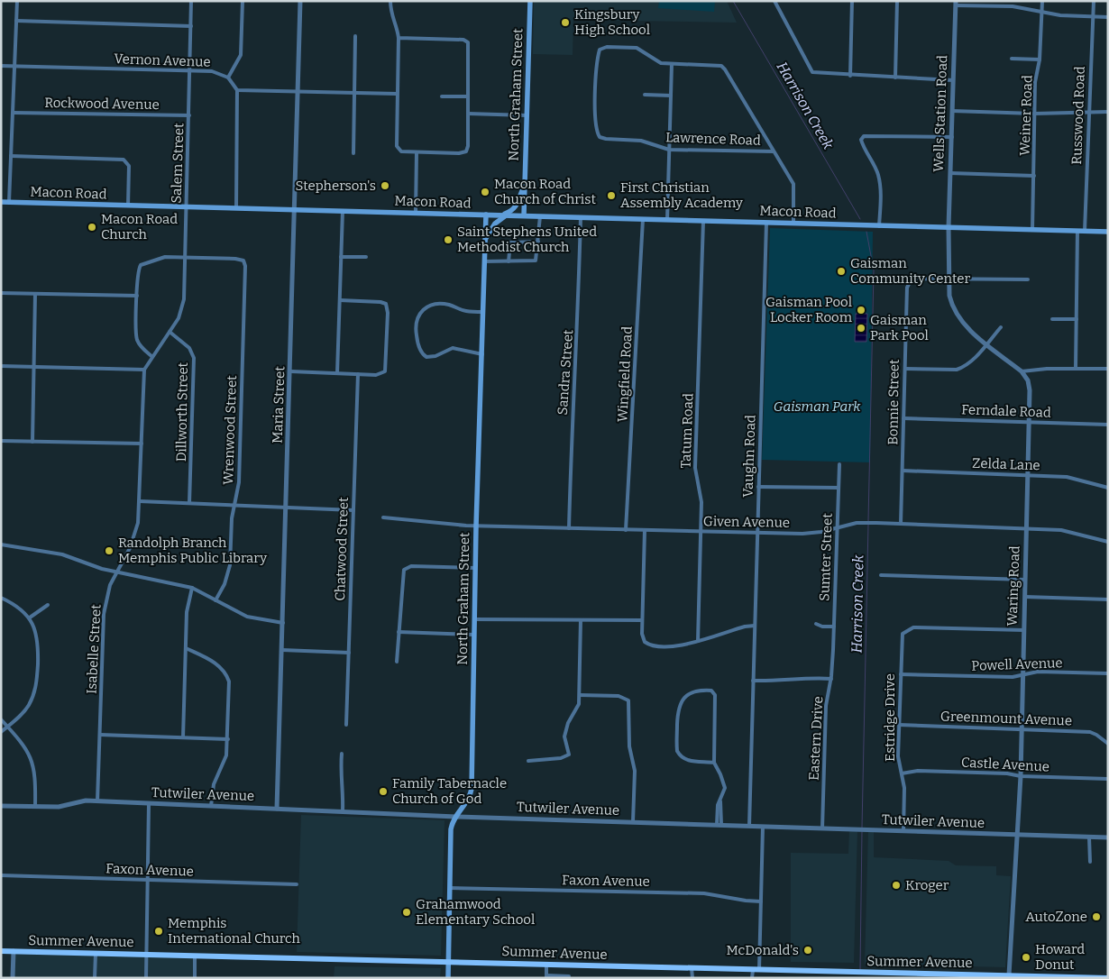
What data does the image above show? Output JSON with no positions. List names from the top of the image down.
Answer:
{
  "streets": {
    "main road": ["North Graham Street", "Macon Road", "Summer Avenue"],
    "street": [
      "Vernon Avenue",
      "Rockwood Avenue",
      "Wells Station Road",
      "Weiner Road",
      "Russwood Road",
      "Lawrence Road",
      "Salem Street",
      "Sandra Street",
      "Wingfield Road",
      "Bonnie Street",
      "Maria Street",
      "Ferndale Road",
      "Dillworth Street",
      "Wrenwood Street",
      "Tatum Road",
      "Vaughn Road",
      "Zelda Lane",
      "Given Avenue",
      "Chatwood Street",
      "Sumter Street",
      "Waring Road",
      "Isabelle Street",
      "Powell Avenue",
      "Estridge Drive",
      "Greenmount Avenue",
      "Eastern Drive",
      "Castle Avenue",
      "Tutwiler Avenue",
      "Faxon Avenue"
    ]
  },
  "crossings": [
    ["Vernon Avenue", "Salem Street"],
    ["North Graham Street", "Macon Road"],
    ["North Graham Street", "Given Avenue"],
    ["North Graham Street", "Tutwiler Avenue"],
    ["North Graham Street", "Faxon Avenue"],
    ["North Graham Street", "Summer Avenue"],
    ["Rockwood Avenue", "Salem Street"],
    ["Wells Station Road", "Macon Road"],
    ["Weiner Road", "Macon Road"],
    ["Russwood Road", "Macon Road"],
    ["Salem Street", "Macon Road"],
    ["Salem Street", "Dillworth Street"],
    ["Salem Street", "Wrenwood Street"],
    ["Salem Street", "Isabelle Street"],
    ["Macon Road", "Sandra Street"],
    ["Macon Road", "Wingfield Road"],
    ["Macon Road", "Maria Street"],
    ["Macon Road", "Tatum Road"],
    ["Macon Road", "Vaughn Road"],
    ["Sandra Street", "Given Avenue"],
    ["Wingfield Road", "Given Avenue"],
    ["Bonnie Street", "Ferndale Road"],
    ["Bonnie Street", "Zelda Lane"],
    ["Bonnie Street", "Given Avenue"],
    ["Maria Street", "Tutwiler Avenue"],
    ["Ferndale Road", "Waring Road"],
    ["Tatum Road", "Given Avenue"],
    ["Vaughn Road", "Given Avenue"],
    ["Vaughn Road", "Tutwiler Avenue"],
    ["Zelda Lane", "Waring Road"],
    ["Given Avenue", "Sumter Street"],
    ["Given Avenue", "Waring Road"],
    ["Sumter Street", "Eastern Drive"],
    ["Waring Road", "Powell Avenue"],
    ["Waring Road", "Estridge Drive"],
    ["Waring Road", "Greenmount Avenue"],
    ["Waring Road", "Castle Avenue"],
    ["Waring Road", "Tutwiler Avenue"],
    ["Waring Road", "Summer Avenue"],
    ["Isabelle Street", "Tutwiler Avenue"],
    ["Powell Avenue", "Estridge Drive"],
    ["Estridge Drive", "Greenmount Avenue"],
    ["Estridge Drive", "Castle Avenue"],
    ["Estridge Drive", "Tutwiler Avenue"],
    ["Eastern Drive", "Tutwiler Avenue"]
  ],
  "water": ["Harrison Creek"],
  "parks": ["Gaisman Park"],
  "places": [
    "Kingsbury High School",
    "Stepherson's",
    "Macon Road Church of Christ",
    "First Christian Assembly Academy",
    "Macon Road Church",
    "Saint Stephens United Methodist Church",
    "Gaisman Community Center",
    "Gaisman Pool Locker Room",
    "Gaisman Park Pool",
    "Randolph Branch Memphis Public Library",
    "Family Tabernacle Church of God",
    "Kroger",
    "Grahamwood Elementary School",
    "AutoZone",
    "Memphis International Church",
    "McDonald's",
    "Howard Donut"
  ]
}
